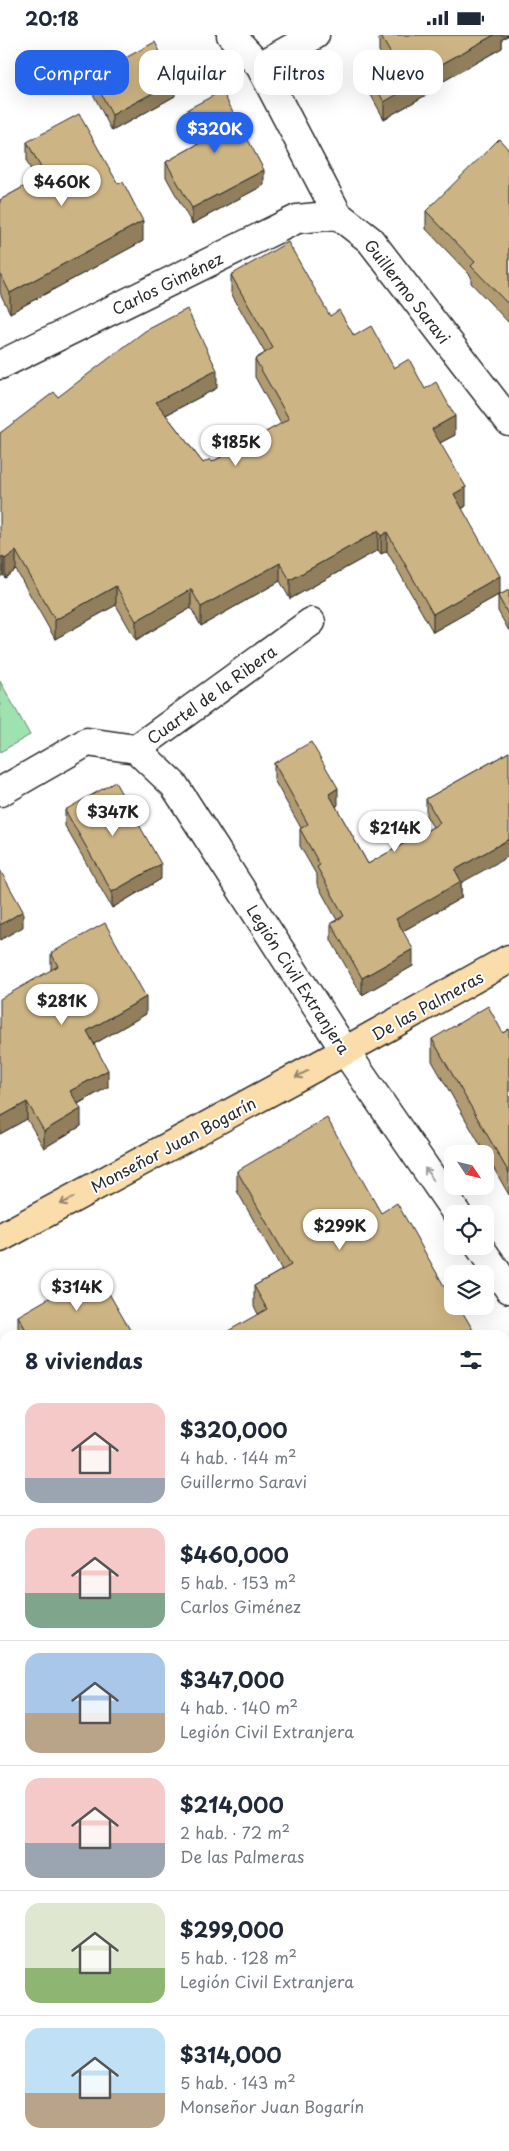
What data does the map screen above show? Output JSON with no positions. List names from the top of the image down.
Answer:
{
  "streets": {
    "main road": ["De las Palmeras", "Monseñor Juan Bogarín"],
    "street": [
      "Carlos Giménez",
      "Guillermo Saravi",
      "Cuartel de la Ribera",
      "Legión Civil Extranjera"
    ]
  },
  "crossings": [
    ["Carlos Giménez", "Guillermo Saravi"],
    ["Cuartel de la Ribera", "Legión Civil Extranjera"],
    ["Legión Civil Extranjera", "De las Palmeras"],
    ["Legión Civil Extranjera", "Monseñor Juan Bogarín"],
    ["De las Palmeras", "Monseñor Juan Bogarín"]
  ],
  "one_way": ["Monseñor Juan Bogarín"],
  "north": "bottom right",
  "page": {
    "status": "20:18",
    "chip": [
      "Comprar",
      "Alquilar",
      "Filtros",
      "Nuevo"
    ],
    "price": [
      "$320K",
      "$460K",
      "$185K",
      "$347K",
      "$214K",
      "$281K",
      "$299K",
      "$314K"
    ],
    "heading": "8 viviendas",
    "list": [
      {
        "name": "$320,000",
        "note": "4 hab. · 144 m² · Guillermo Saravi"
      },
      {
        "name": "$460,000",
        "note": "5 hab. · 153 m² · Carlos Giménez"
      },
      {
        "name": "$347,000",
        "note": "4 hab. · 140 m² · Legión Civil Extranjera"
      },
      {
        "name": "$214,000",
        "note": "2 hab. · 72 m² · De las Palmeras"
      },
      {
        "name": "$299,000",
        "note": "5 hab. · 128 m² · Legión Civil Extranjera"
      },
      {
        "name": "$314,000",
        "note": "5 hab. · 143 m² · Monseñor Juan Bogarín"
      }
    ]
  }
}
